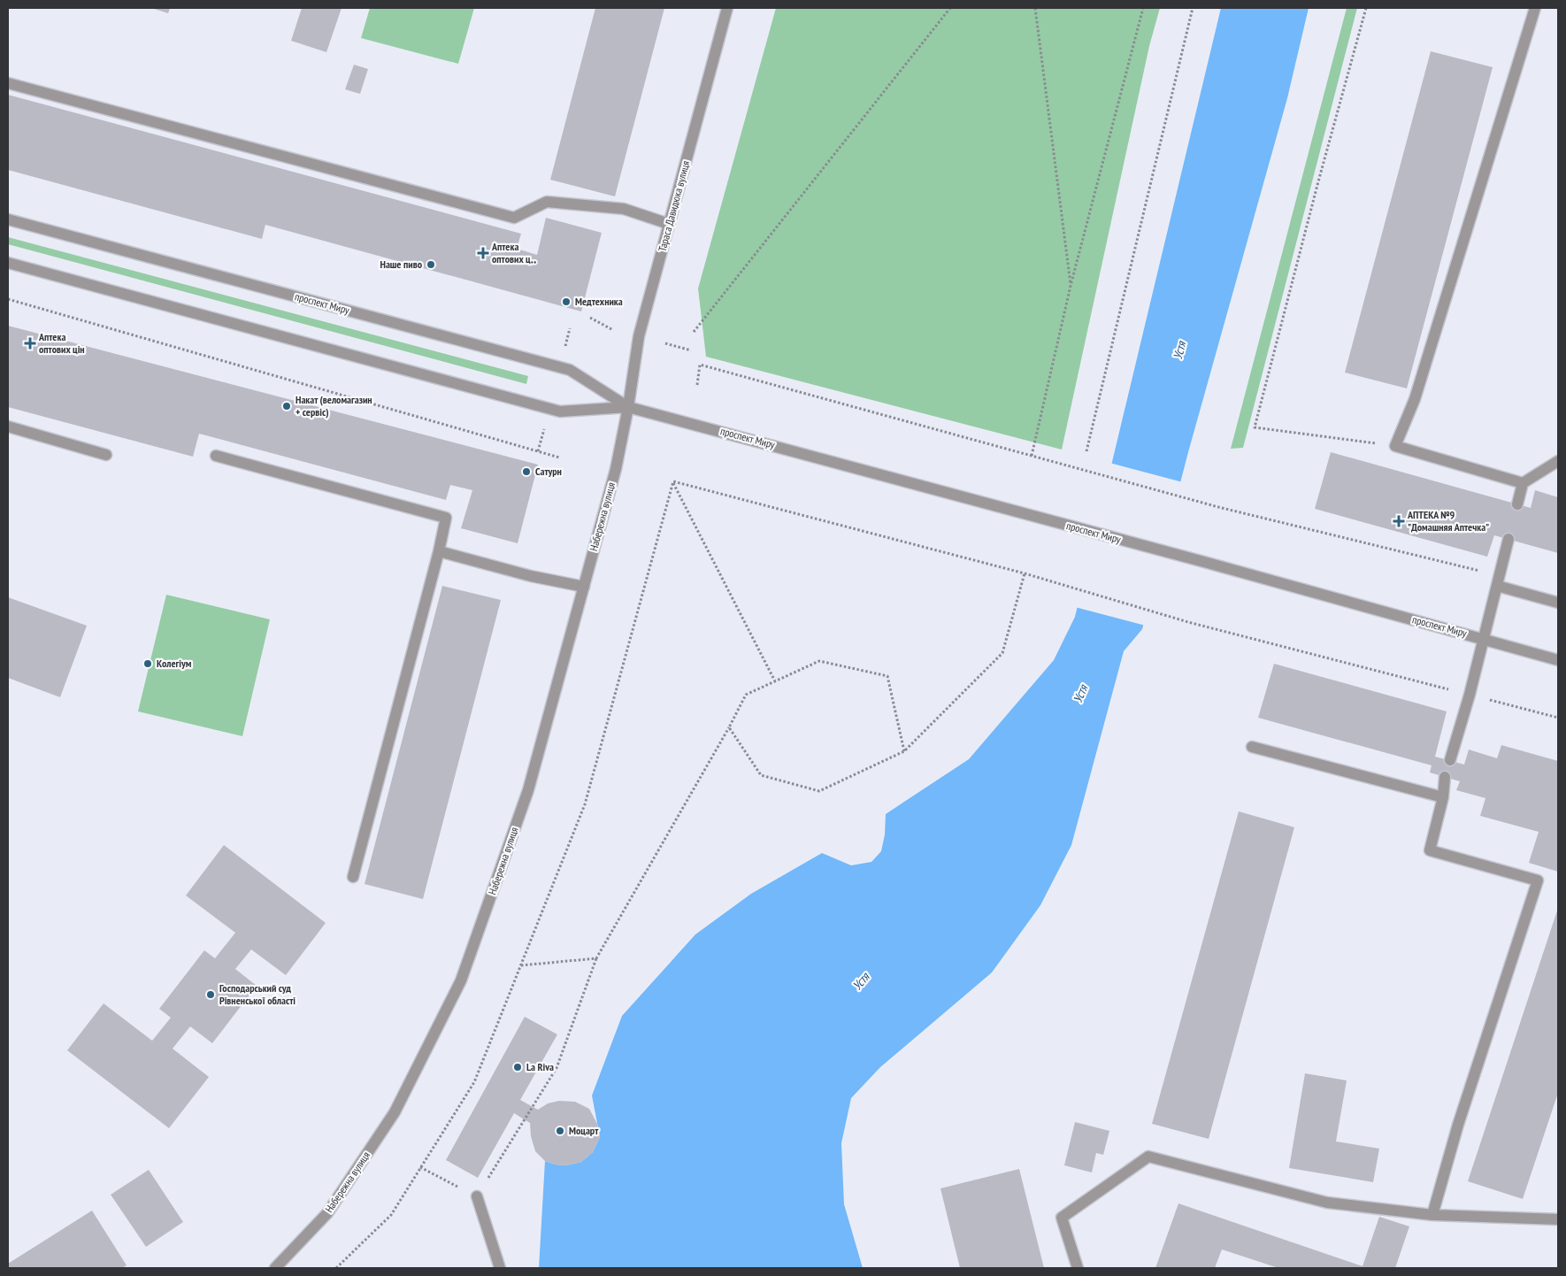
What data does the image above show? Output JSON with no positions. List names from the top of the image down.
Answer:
{
  "streets": {
    "street": ["Тараса Давидюка вулиця", "проспект Миру", "Набережна вулиця"]
  },
  "crossings": [
    ["Тараса Давидюка вулиця", "проспект Миру"],
    ["Тараса Давидюка вулиця", "Набережна вулиця"],
    ["проспект Миру", "Набережна вулиця"]
  ],
  "water": ["Устя"],
  "places": {
    "health": ["Аптека оптових ц‥", "Аптека оптових цін", "АПТЕКА №9 \"Домашняя Аптечка\""],
    "other": [
      "Наше пиво",
      "Медтехника",
      "Накат (веломагазин + сервіс)",
      "Сатурн",
      "Колегіум",
      "Господарський суд Рівненської області",
      "La Riva",
      "Моцарт"
    ]
  }
}
